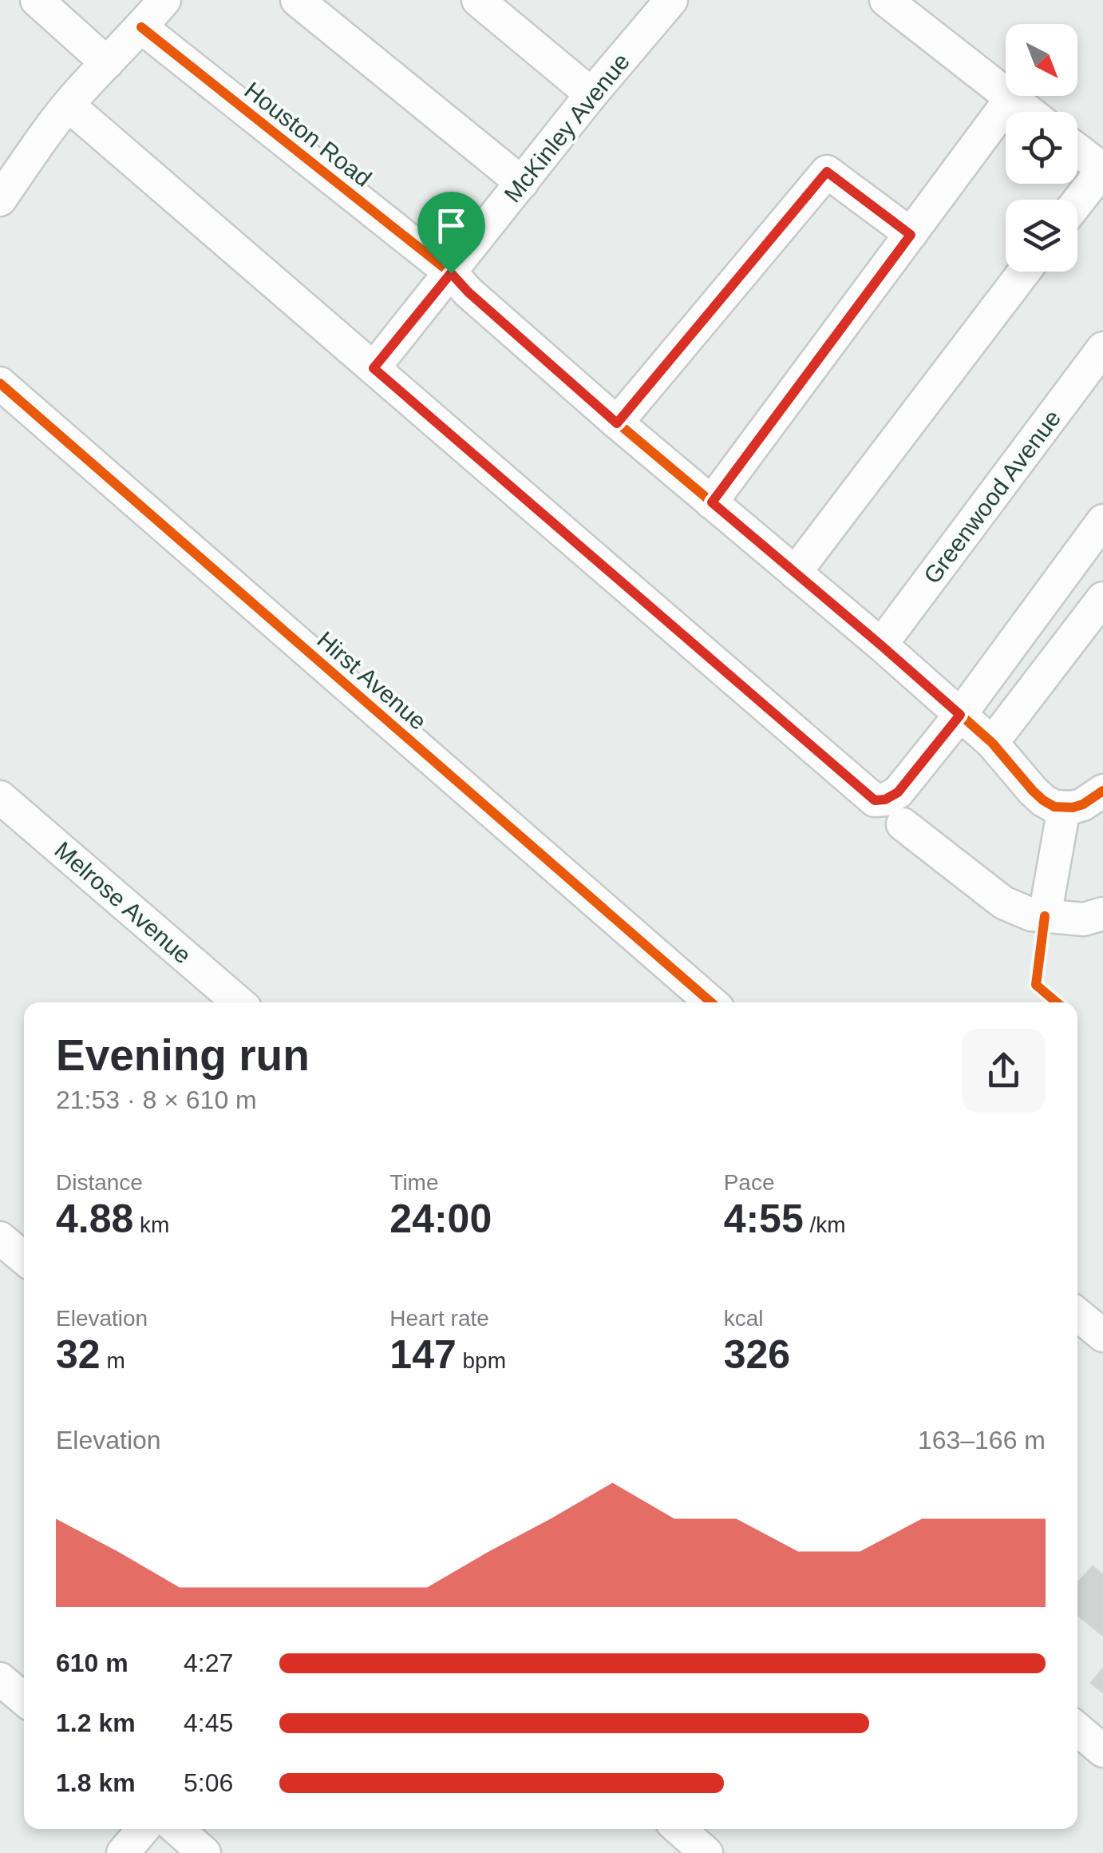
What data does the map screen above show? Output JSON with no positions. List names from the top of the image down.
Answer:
{
  "streets": {
    "street": [
      "McKinley Avenue",
      "Houston Road",
      "Greenwood Avenue",
      "Hirst Avenue",
      "Melrose Avenue"
    ]
  },
  "crossings": [
    ["McKinley Avenue", "Houston Road"],
    ["Houston Road", "Greenwood Avenue"]
  ],
  "north": "bottom right",
  "page": {
    "heading": ["Evening run", "21:53 · 8 × 610 m"],
    "stats": [
      ["Distance", "4.88 km"],
      ["Time", "24:00"],
      ["Pace", "4:55 /km"],
      ["Elevation", "32 m"],
      ["Heart rate", "147 bpm"],
      ["kcal", "326"]
    ],
    "chart": ["Elevation", "163–166 m"],
    "list": [
      {
        "name": "610 m",
        "note": "4:27"
      },
      {
        "name": "1.2 km",
        "note": "4:45"
      },
      {
        "name": "1.8 km",
        "note": "5:06"
      }
    ]
  }
}
